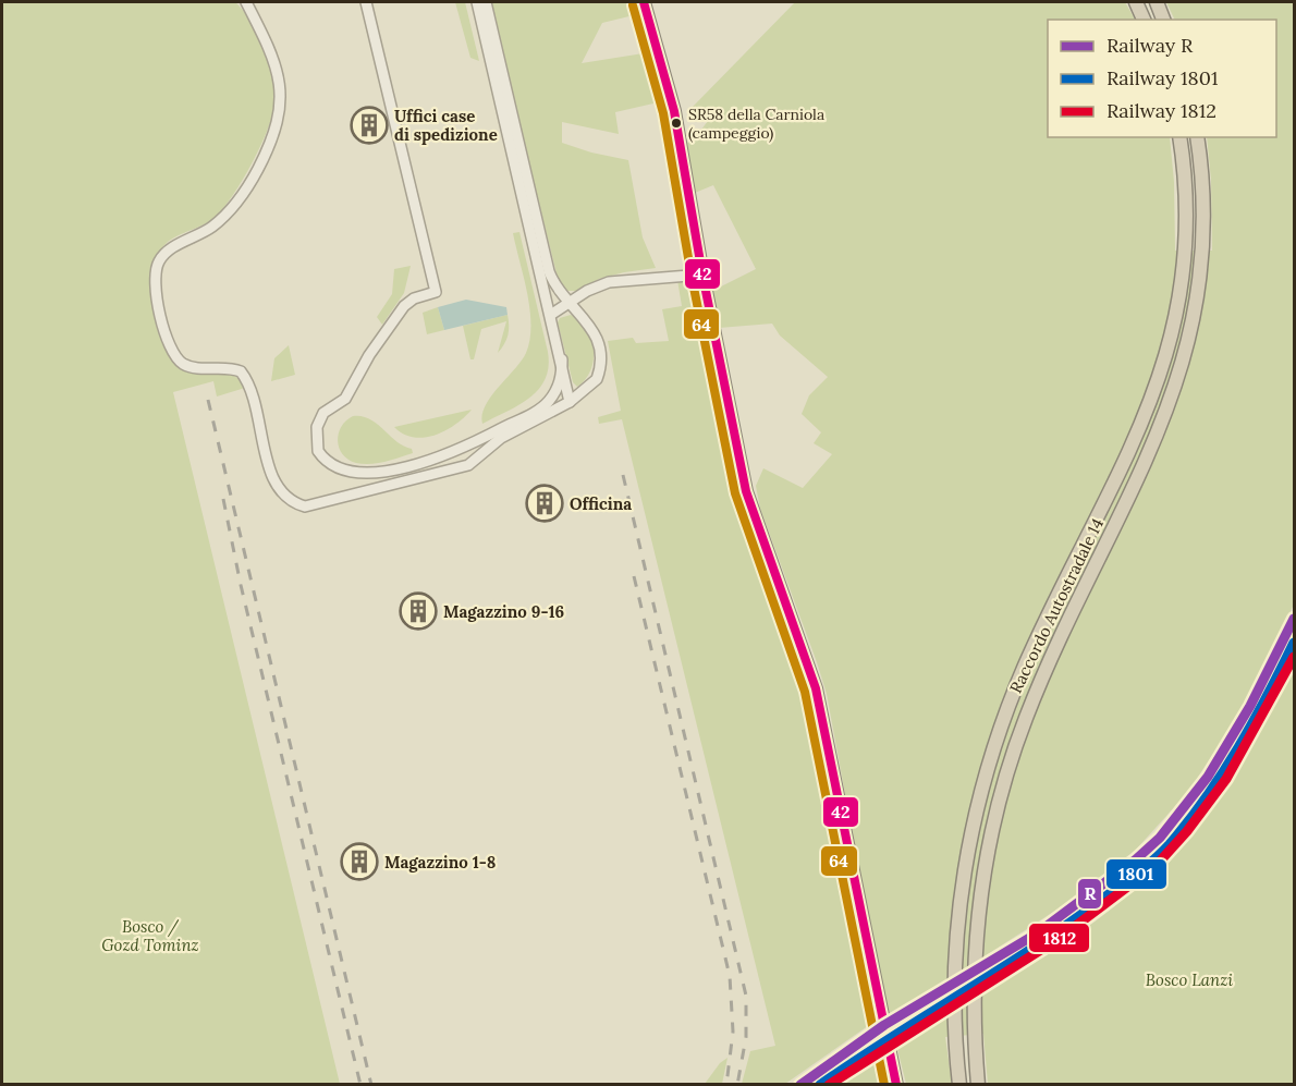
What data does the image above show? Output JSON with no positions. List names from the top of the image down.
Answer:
{
  "streets": {
    "highway": ["Raccordo Autostradale 14"]
  },
  "parks": ["Bosco / Gozd Tominz", "Bosco Lanzi"],
  "places": {
    "other": ["SR58 della Carniola (campeggio)"],
    "building": [
      "Uffici case di spedizione",
      "Officina",
      "Magazzino 9-16",
      "Magazzino 1-8"
    ]
  },
  "lines": [
    "transit line 42",
    "transit line 64",
    "rail line R",
    "rail line 1801",
    "rail line 1812"
  ],
  "legend": ["Railway R", "Railway 1801", "Railway 1812"]
}
